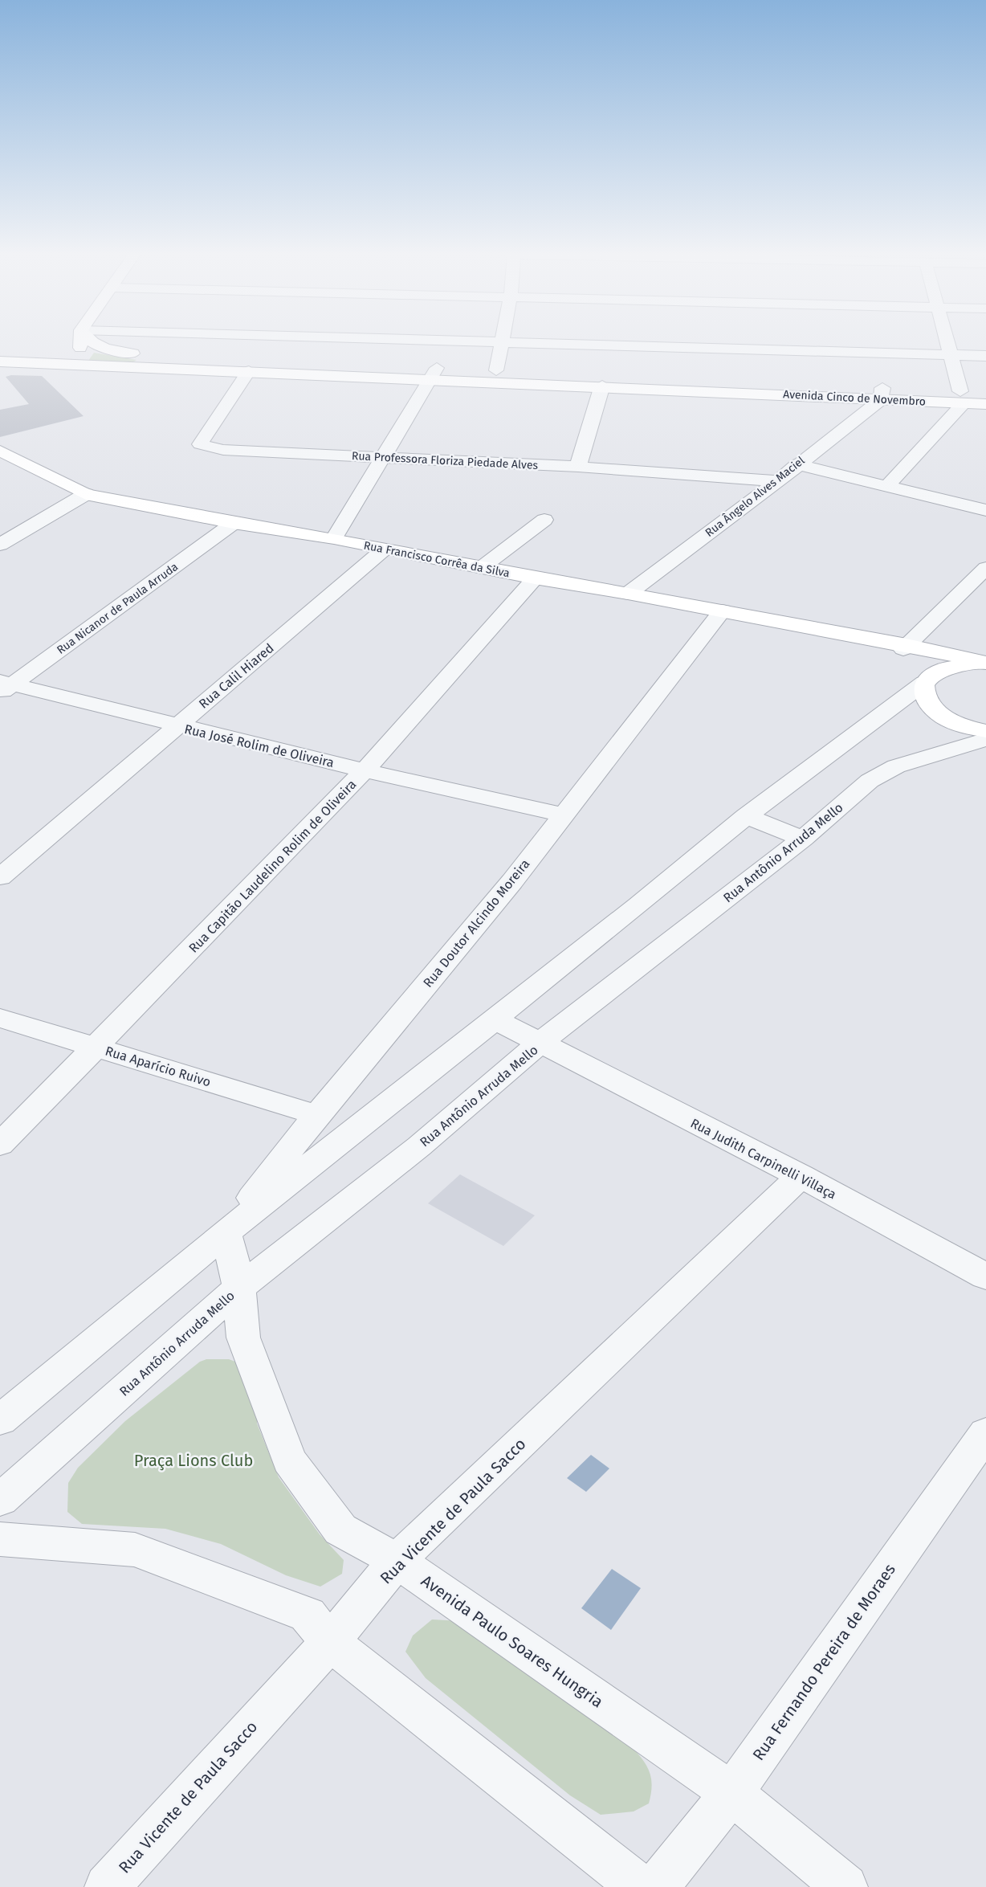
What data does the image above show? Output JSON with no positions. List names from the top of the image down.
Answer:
{
  "streets": {
    "main road": ["Avenida Cinco de Novembro", "Rua Francisco Corrêa da Silva"],
    "street": [
      "Rua Professora Floriza Piedade Alves",
      "Rua Ângelo Alves Maciel",
      "Rua Nicanor de Paula Arruda",
      "Rua Calil Hiared",
      "Rua José Rolim de Oliveira",
      "Rua Antônio Arruda Mello",
      "Rua Capitão Laudelino Rolim de Oliveira",
      "Rua Doutor Alcindo Moreira",
      "Rua Aparício Ruivo",
      "Rua Judith Carpinelli Villaça",
      "Rua Vicente de Paula Sacco",
      "Avenida Paulo Soares Hungria",
      "Rua Fernando Pereira de Moraes"
    ]
  },
  "crossings": [
    ["Avenida Cinco de Novembro", "Rua Professora Floriza Piedade Alves"],
    ["Avenida Cinco de Novembro", "Rua Ângelo Alves Maciel"],
    ["Rua Professora Floriza Piedade Alves", "Rua Ângelo Alves Maciel"],
    ["Rua Ângelo Alves Maciel", "Rua Francisco Corrêa da Silva"],
    ["Rua Francisco Corrêa da Silva", "Rua Nicanor de Paula Arruda"],
    ["Rua Francisco Corrêa da Silva", "Rua Calil Hiared"],
    ["Rua Francisco Corrêa da Silva", "Rua Capitão Laudelino Rolim de Oliveira"],
    ["Rua Francisco Corrêa da Silva", "Rua Doutor Alcindo Moreira"],
    ["Rua Nicanor de Paula Arruda", "Rua José Rolim de Oliveira"],
    ["Rua Calil Hiared", "Rua José Rolim de Oliveira"],
    ["Rua José Rolim de Oliveira", "Rua Capitão Laudelino Rolim de Oliveira"],
    ["Rua José Rolim de Oliveira", "Rua Doutor Alcindo Moreira"],
    ["Rua Antônio Arruda Mello", "Rua Judith Carpinelli Villaça"],
    ["Rua Antônio Arruda Mello", "Avenida Paulo Soares Hungria"],
    ["Rua Capitão Laudelino Rolim de Oliveira", "Rua Aparício Ruivo"],
    ["Rua Doutor Alcindo Moreira", "Rua Aparício Ruivo"],
    ["Rua Doutor Alcindo Moreira", "Avenida Paulo Soares Hungria"],
    ["Rua Judith Carpinelli Villaça", "Rua Vicente de Paula Sacco"],
    ["Rua Vicente de Paula Sacco", "Avenida Paulo Soares Hungria"],
    ["Avenida Paulo Soares Hungria", "Rua Fernando Pereira de Moraes"]
  ],
  "parks": ["Praça Lions Club"]
}
